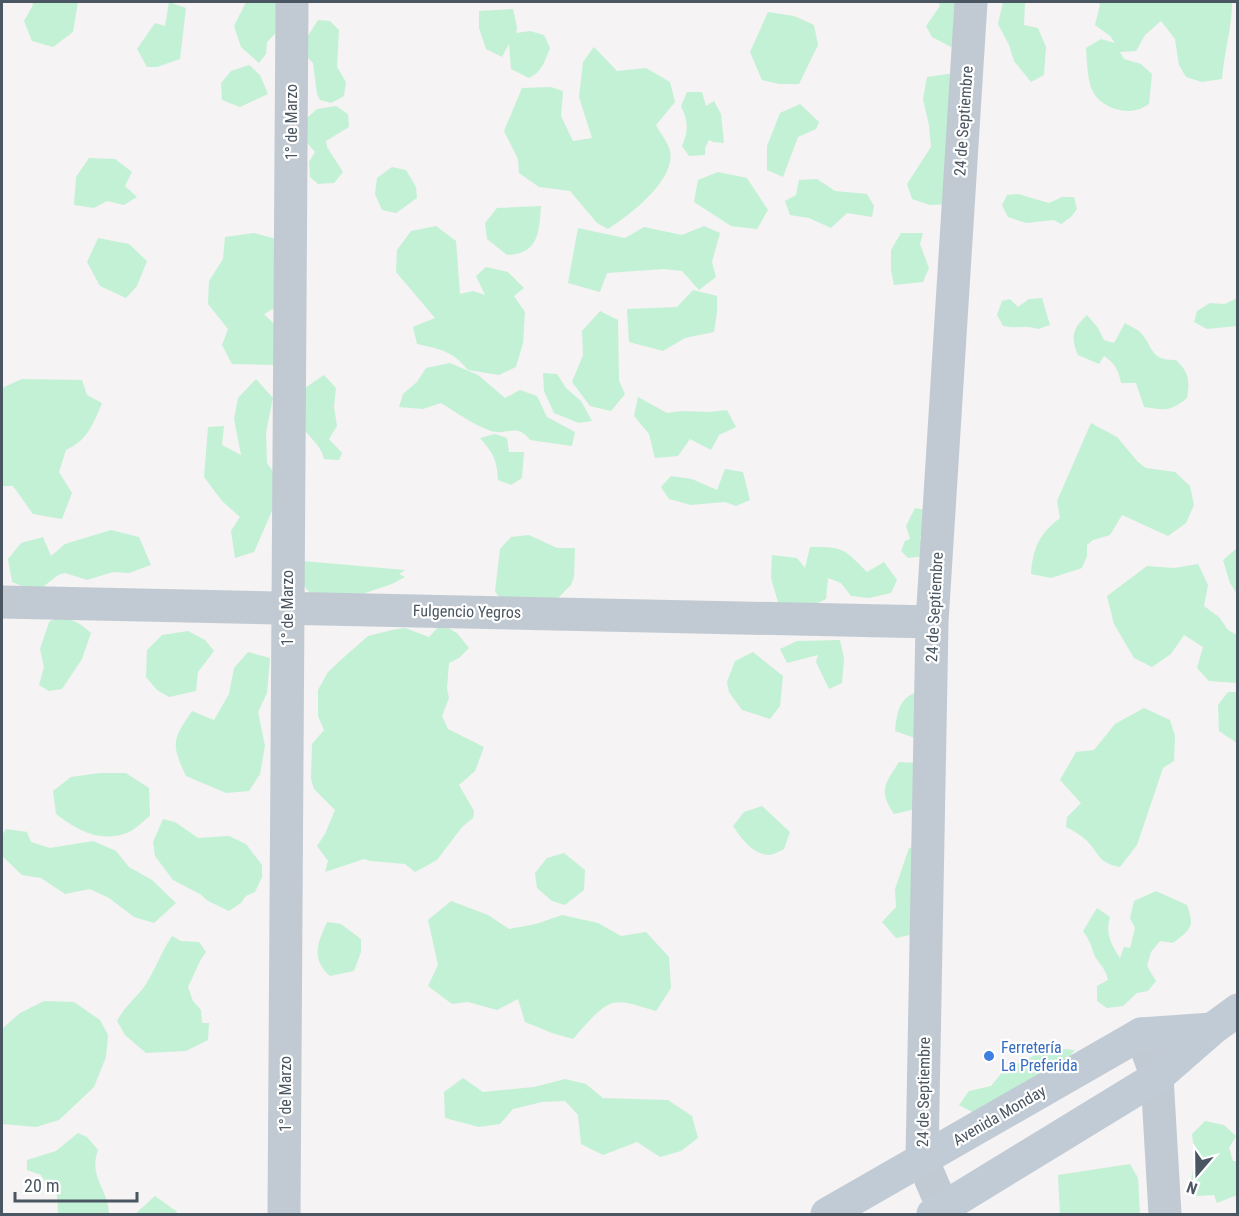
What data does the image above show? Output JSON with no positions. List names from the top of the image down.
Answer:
{
  "streets": {
    "main road": ["Avenida Monday"],
    "street": ["24 de Septiembre", "1° de Marzo", "Fulgencio Yegros"]
  },
  "crossings": [
    ["24 de Septiembre", "Fulgencio Yegros"],
    ["24 de Septiembre", "Avenida Monday"],
    ["1° de Marzo", "Fulgencio Yegros"]
  ],
  "places": ["Ferretería La Preferida"],
  "scale_bar": "20 m",
  "north": "bottom"
}
